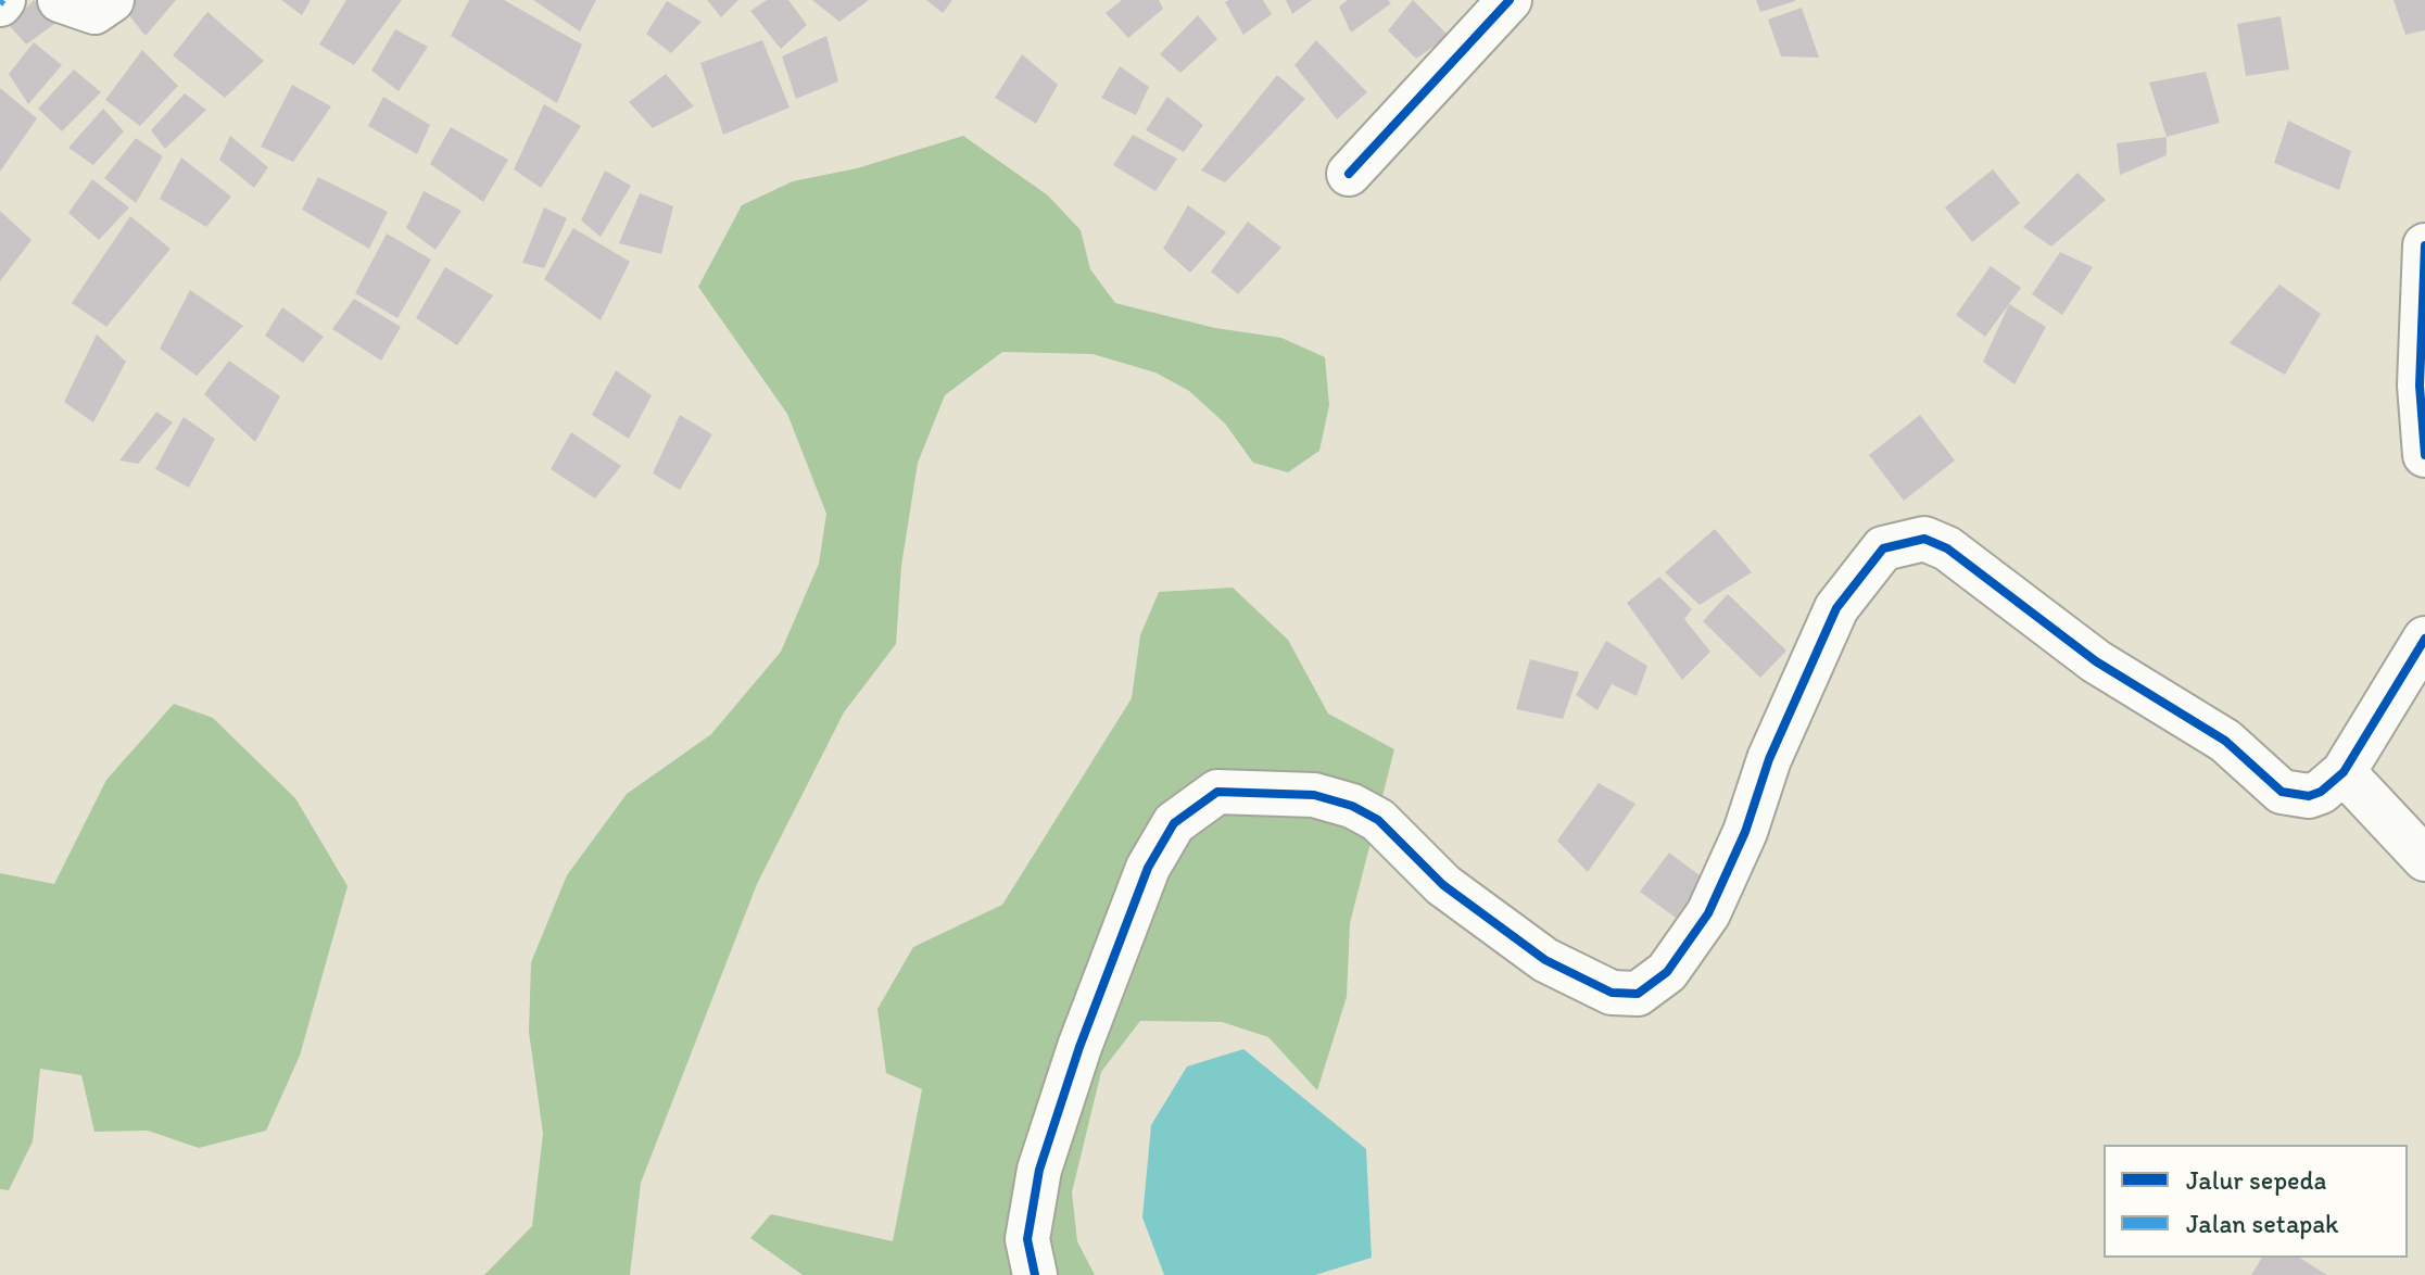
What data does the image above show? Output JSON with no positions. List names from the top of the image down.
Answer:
{
  "legend": ["Jalur sepeda", "Jalan setapak"]
}
